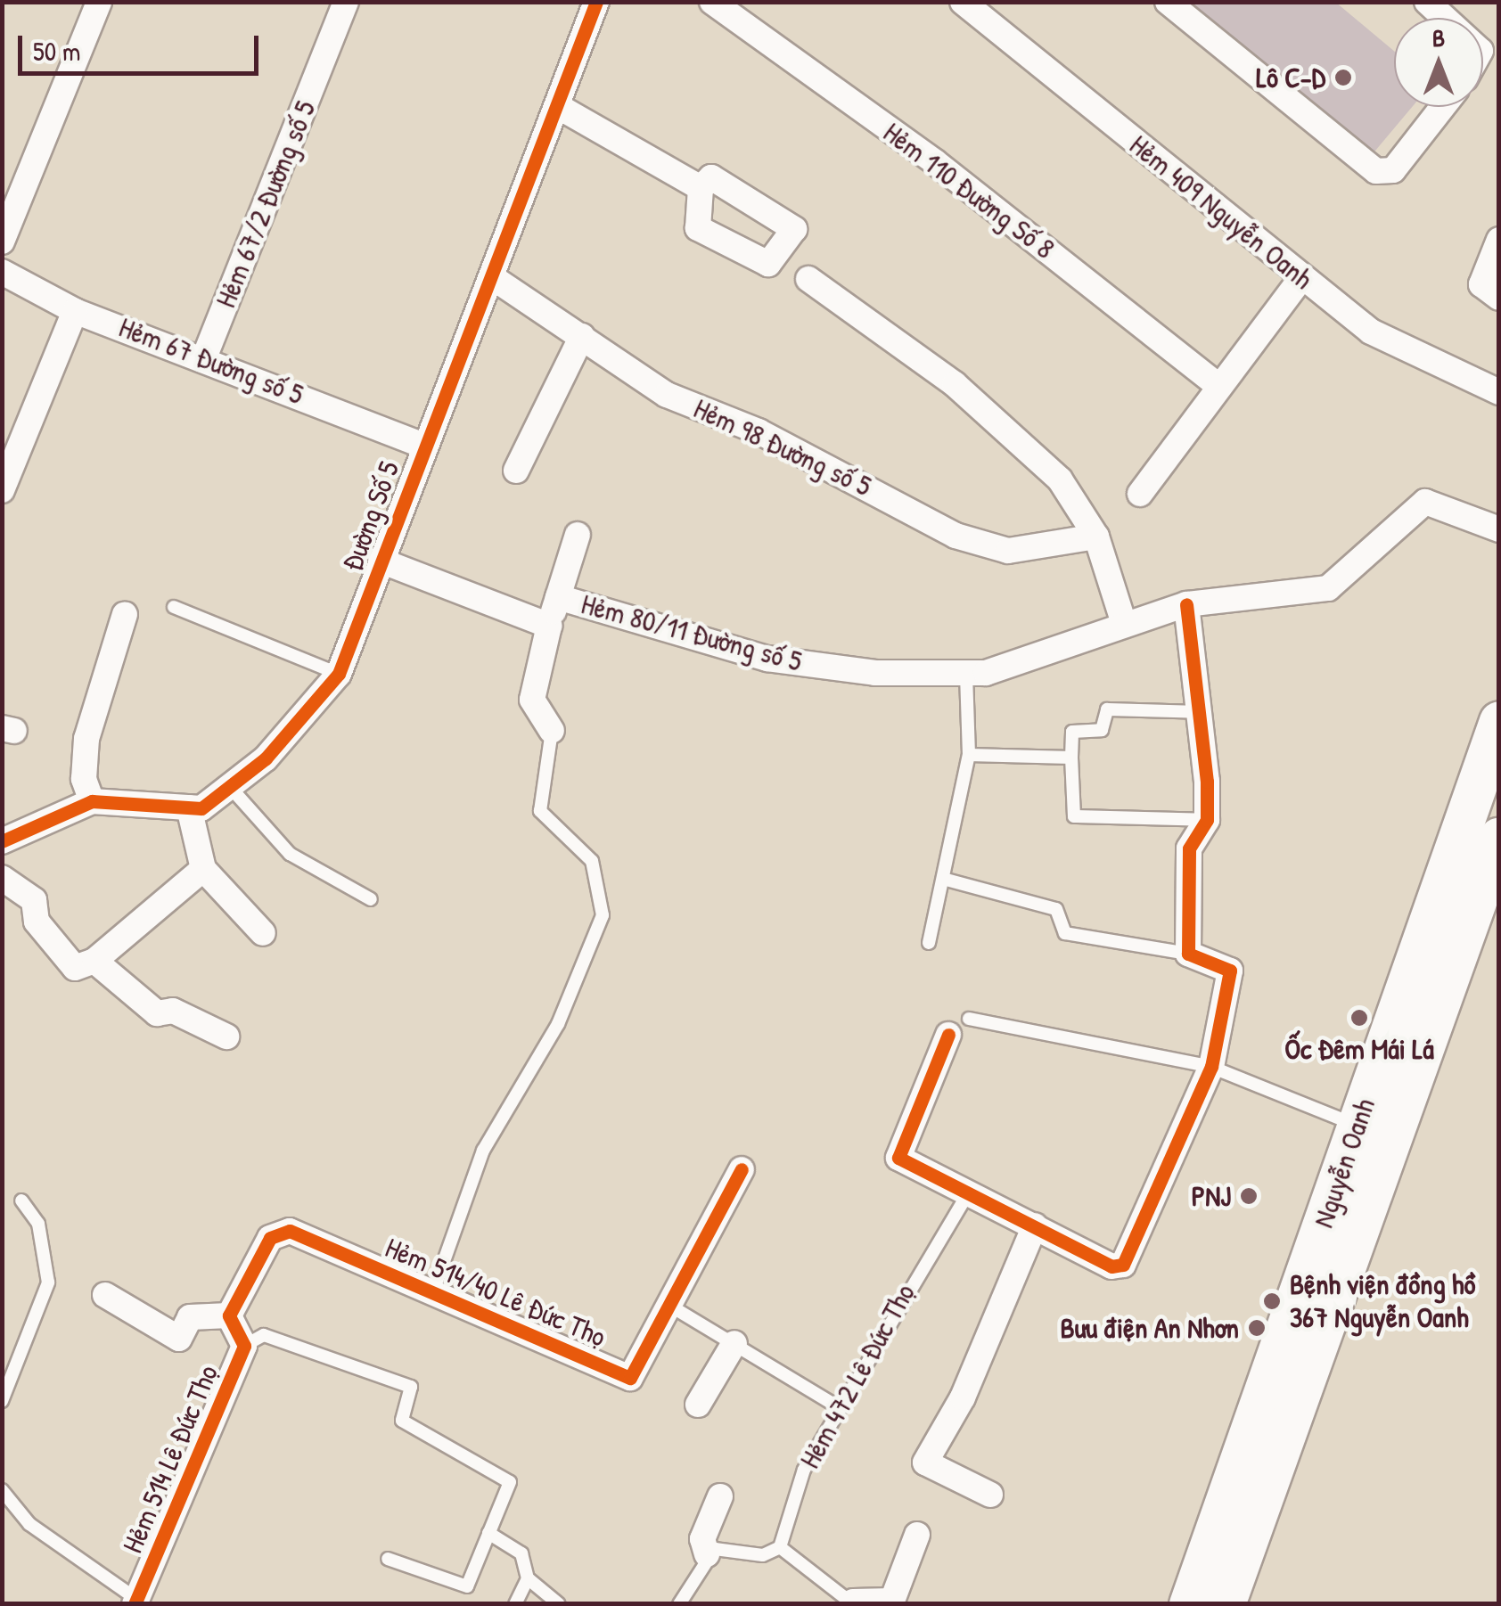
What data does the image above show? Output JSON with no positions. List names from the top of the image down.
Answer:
{
  "streets": {
    "main road": ["Nguyễn Oanh"],
    "street": [
      "Hẻm 110 Đường Số 8",
      "Hẻm 67/2 Đường số 5",
      "Hẻm 409 Nguyễn Oanh",
      "Hẻm 67 Đường số 5",
      "Hẻm 98 Đường số 5",
      "Đường Số 5",
      "Hẻm 80/11 Đường số 5",
      "Hẻm 514/40 Lê Đức Thọ",
      "Hẻm 514 Lê Đức Thọ"
    ],
    "lane": ["Hẻm 472 Lê Đức Thọ"]
  },
  "crossings": [
    ["Hẻm 67/2 Đường số 5", "Hẻm 67 Đường số 5"],
    ["Hẻm 67 Đường số 5", "Đường Số 5"],
    ["Hẻm 98 Đường số 5", "Đường Số 5"],
    ["Hẻm 514/40 Lê Đức Thọ", "Hẻm 514 Lê Đức Thọ"]
  ],
  "places": [
    "Lô C-D",
    "Ốc Đêm Mái Lá",
    "PNJ",
    "Bệnh viện đồng hồ 367 Nguyễn Oanh",
    "Bưu điện An Nhơn"
  ],
  "scale_bar": "50 m",
  "north": "top"
}
